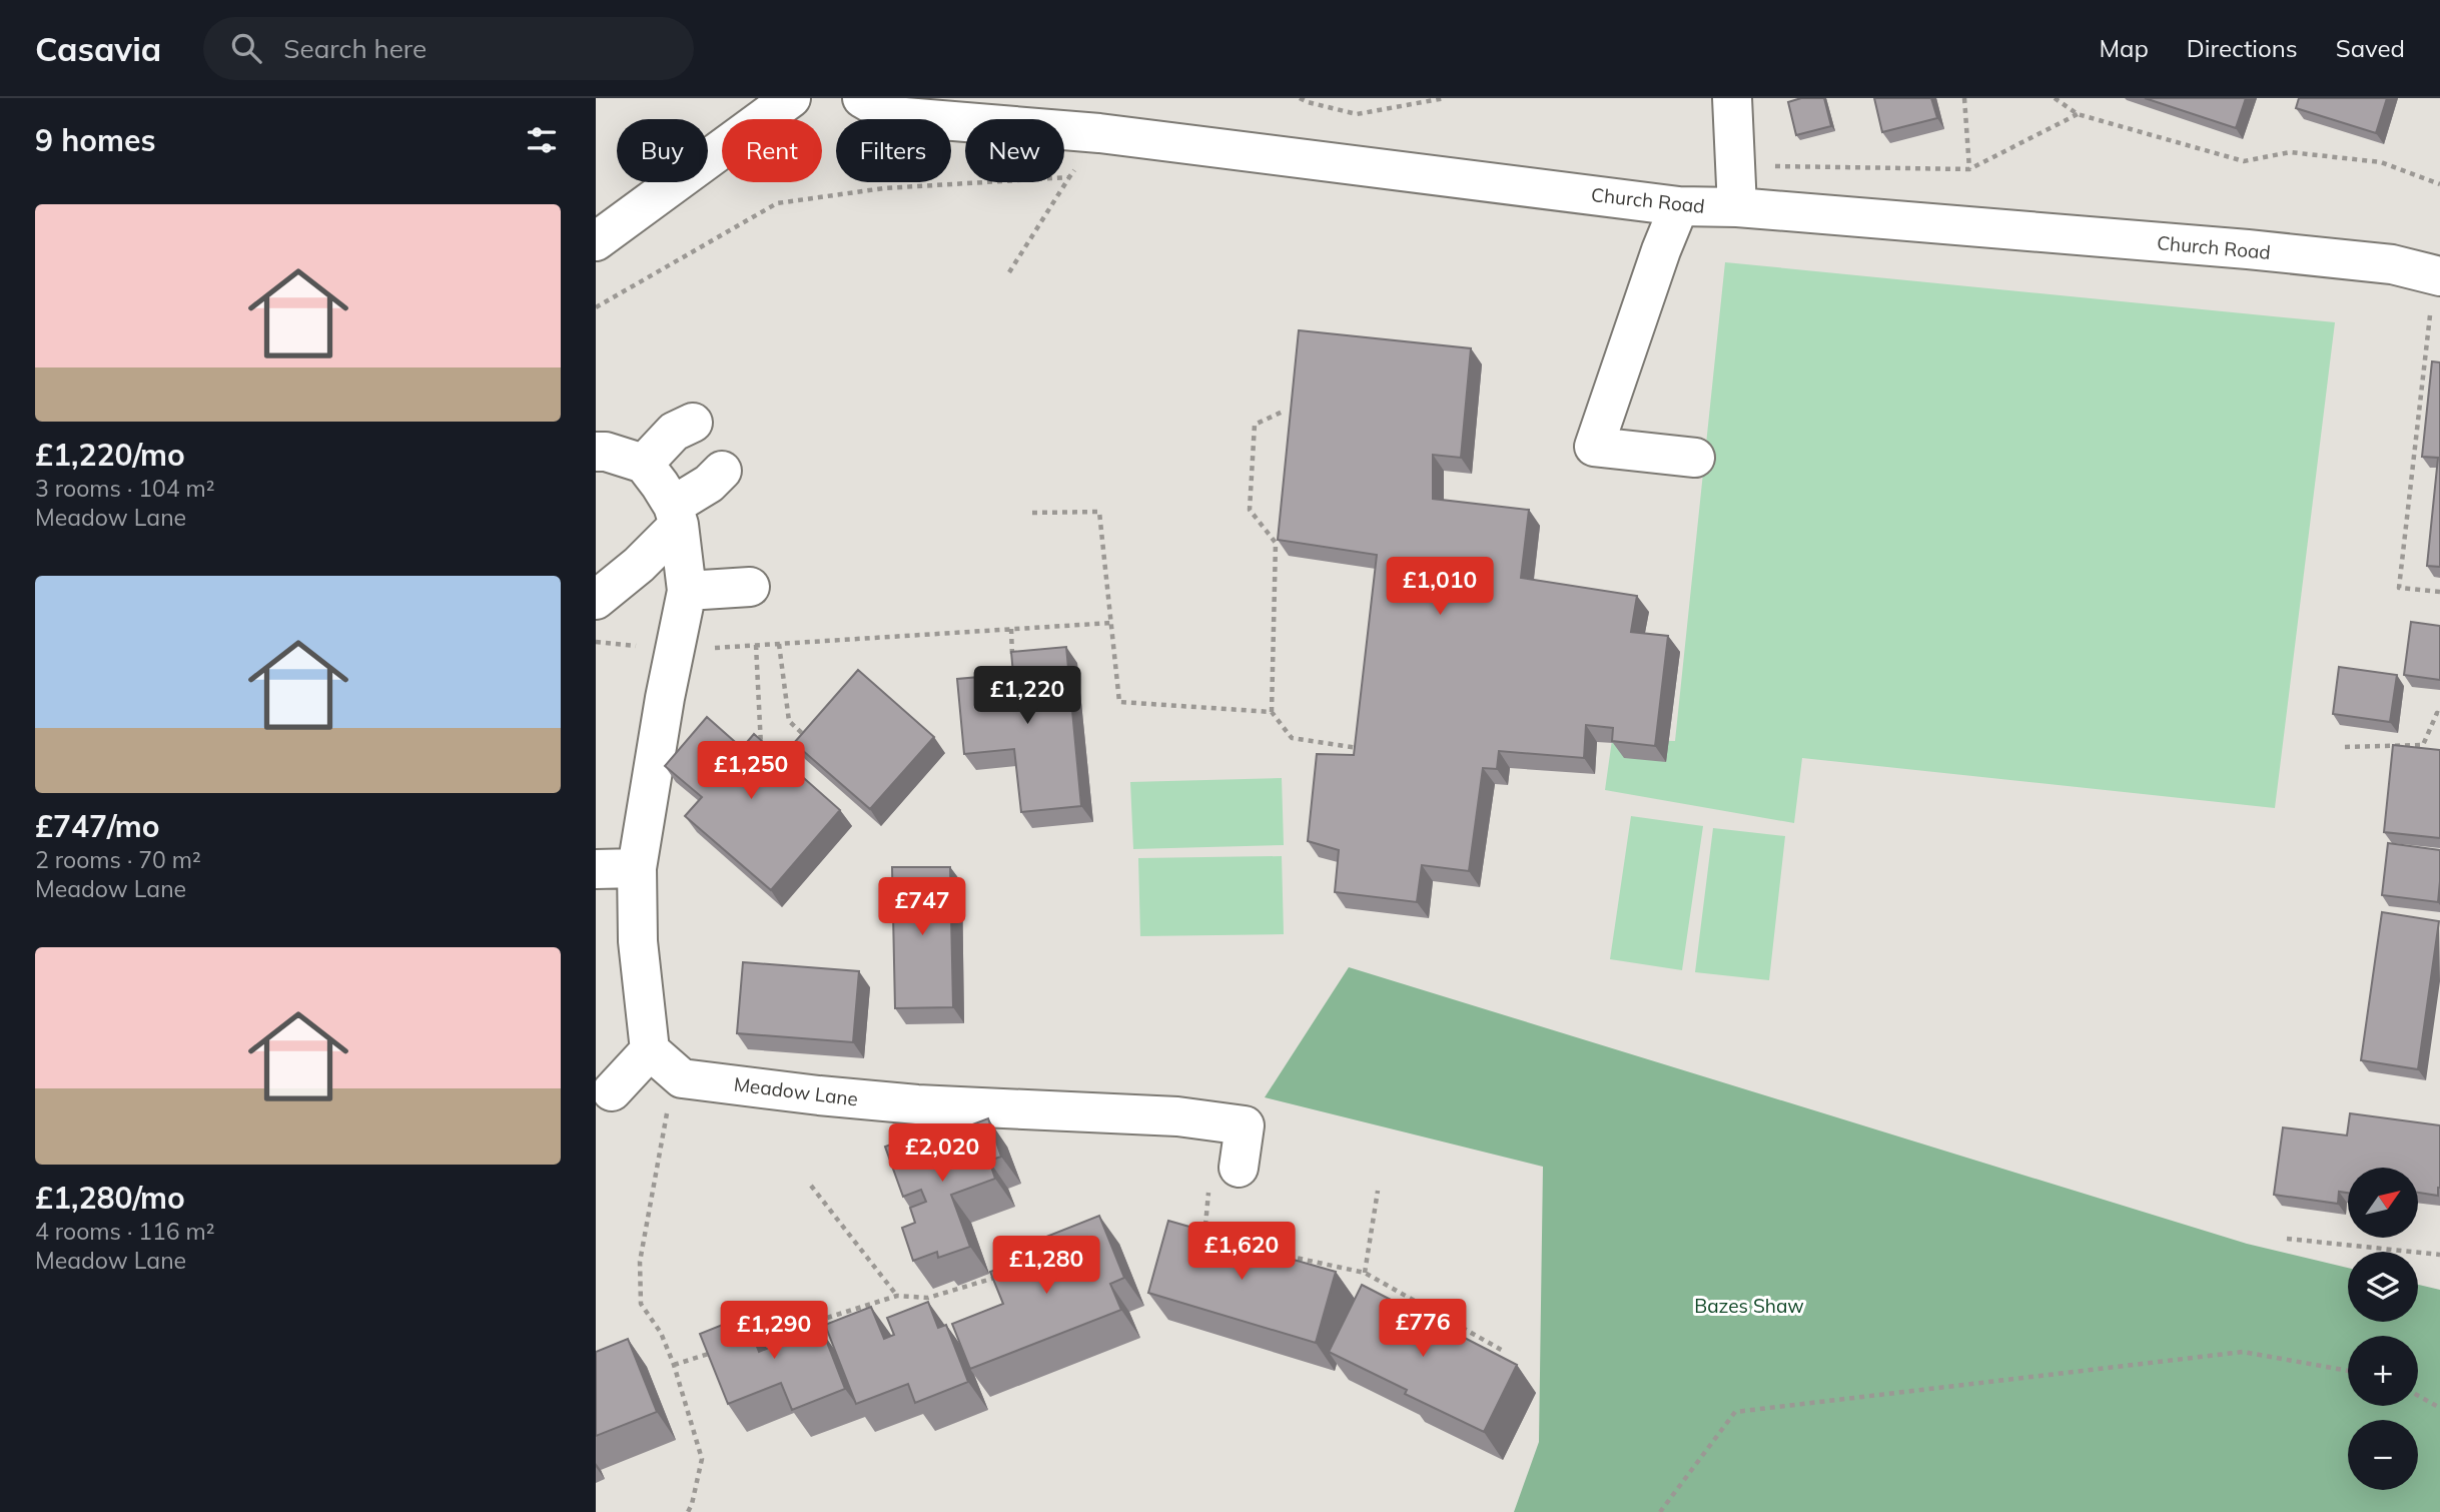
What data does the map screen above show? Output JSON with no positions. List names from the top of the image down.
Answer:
{
  "streets": {
    "street": ["Church Road", "Meadow Lane"]
  },
  "parks": ["Bazes Shaw"],
  "north": "top right",
  "page": {
    "header": "Casavia",
    "search": "Search here",
    "nav": ["Map", "Directions", "Saved"],
    "heading": "9 homes",
    "chip": [
      "Buy",
      "Rent",
      "Filters",
      "New"
    ],
    "list": [
      {
        "name": "£1,220/mo",
        "note": "3 rooms · 104 m² · Meadow Lane"
      },
      {
        "name": "£747/mo",
        "note": "2 rooms · 70 m² · Meadow Lane"
      },
      {
        "name": "£1,280/mo",
        "note": "4 rooms · 116 m² · Meadow Lane"
      }
    ],
    "price": [
      "£1,010",
      "£1,220",
      "£1,250",
      "£747",
      "£2,020",
      "£1,620",
      "£1,280",
      "£776",
      "£1,290"
    ],
    "map_buttons": ["+", "−"]
  }
}
